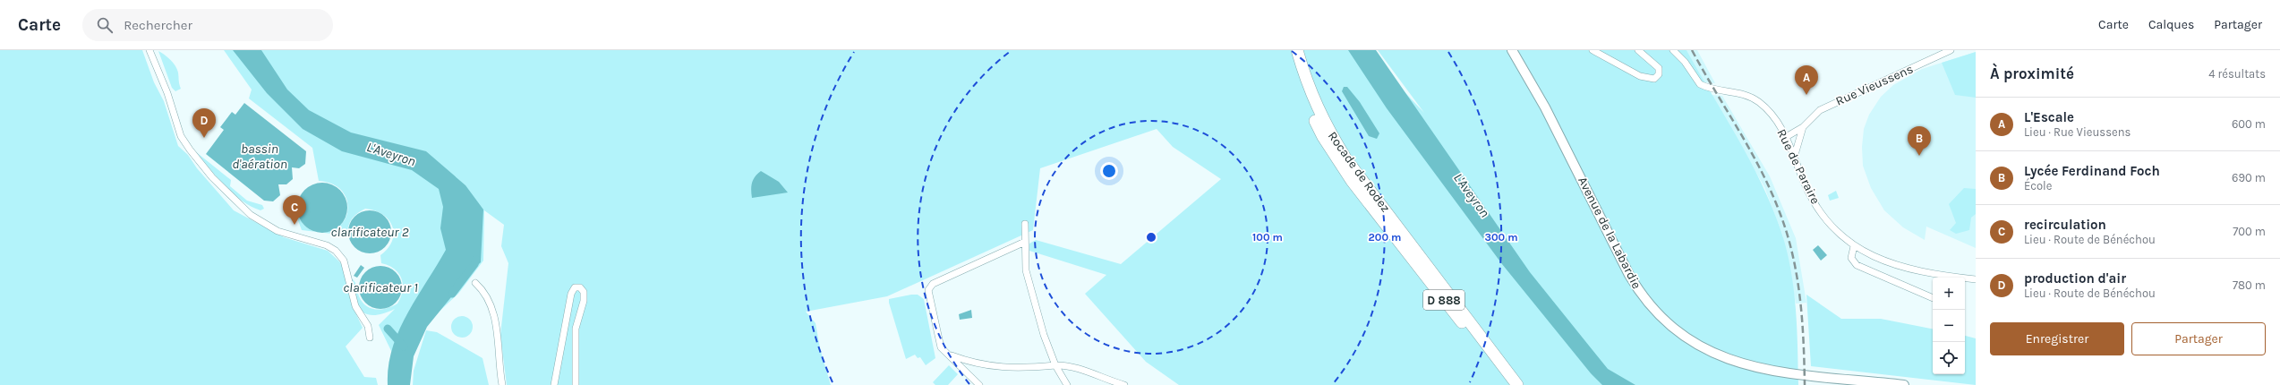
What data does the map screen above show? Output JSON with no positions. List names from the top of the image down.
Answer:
{
  "streets": {
    "highway": ["Rocade de Rodez", "D 888"],
    "street": ["Rue Vieussens", "Rue de Paraire", "Avenue de la Labardie"]
  },
  "crossings": [
    ["Rue Vieussens", "Rue de Paraire"]
  ],
  "water": [
    "bassin d'aération",
    "L'Aveyron",
    "clarificateur 2",
    "clarificateur 1"
  ],
  "page": {
    "header": "Carte",
    "search": "Rechercher",
    "nav": ["Carte", "Calques", "Partager"],
    "heading": ["À proximité", "4 résultats"],
    "pins": [
      "A",
      "D",
      "B",
      "C"
    ],
    "list": [
      {
        "mark": "A",
        "name": "L'Escale",
        "note": "Lieu · Rue Vieussens",
        "value": "600 m"
      },
      {
        "mark": "B",
        "name": "Lycée Ferdinand Foch",
        "note": "École",
        "value": "690 m"
      },
      {
        "mark": "C",
        "name": "recirculation",
        "note": "Lieu · Route de Bénéchou",
        "value": "700 m"
      },
      {
        "mark": "D",
        "name": "production d'air",
        "note": "Lieu · Route de Bénéchou",
        "value": "780 m"
      }
    ],
    "map_buttons": ["+", "−"],
    "buttons": ["Enregistrer", "Partager"]
  },
  "rings": ["100 m", "200 m", "300 m"]
}
